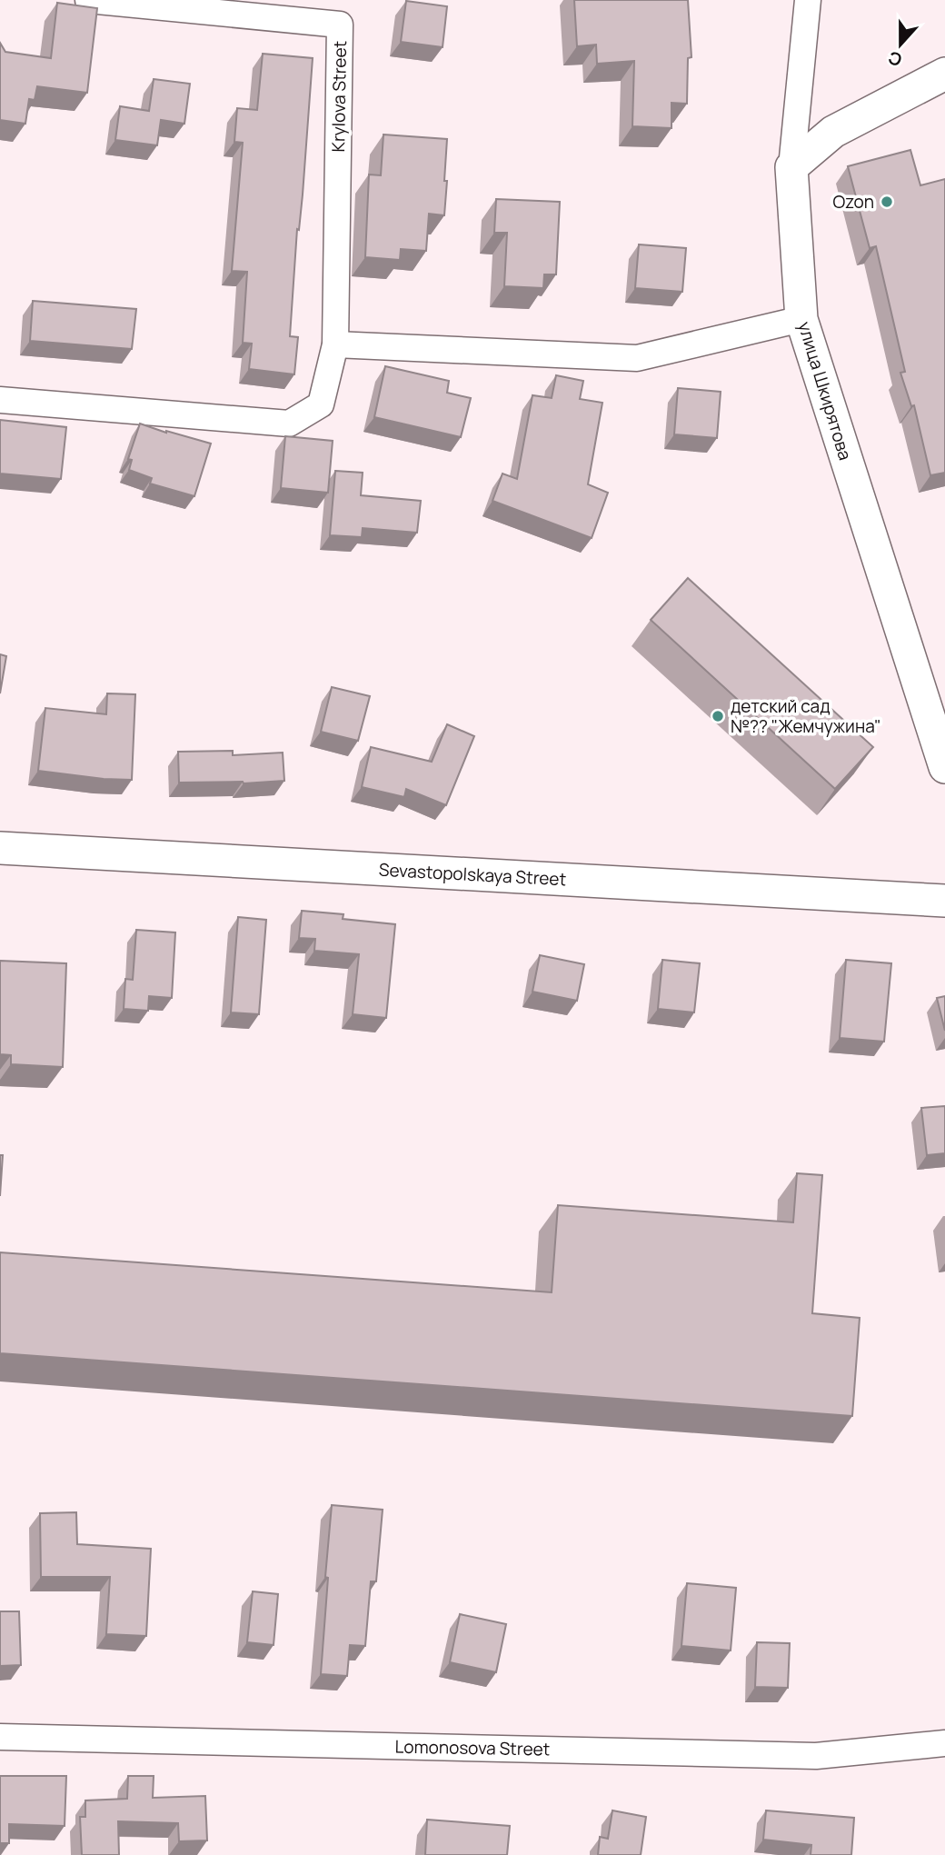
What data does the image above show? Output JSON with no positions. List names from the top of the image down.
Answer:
{
  "streets": {
    "street": [
      "Krylova Street",
      "улица Шкирятова",
      "Sevastopolskaya Street",
      "Lomonosova Street"
    ]
  },
  "places": ["Ozon", "детский сад №?? \"Жемчужина\""],
  "north": "bottom"
}
